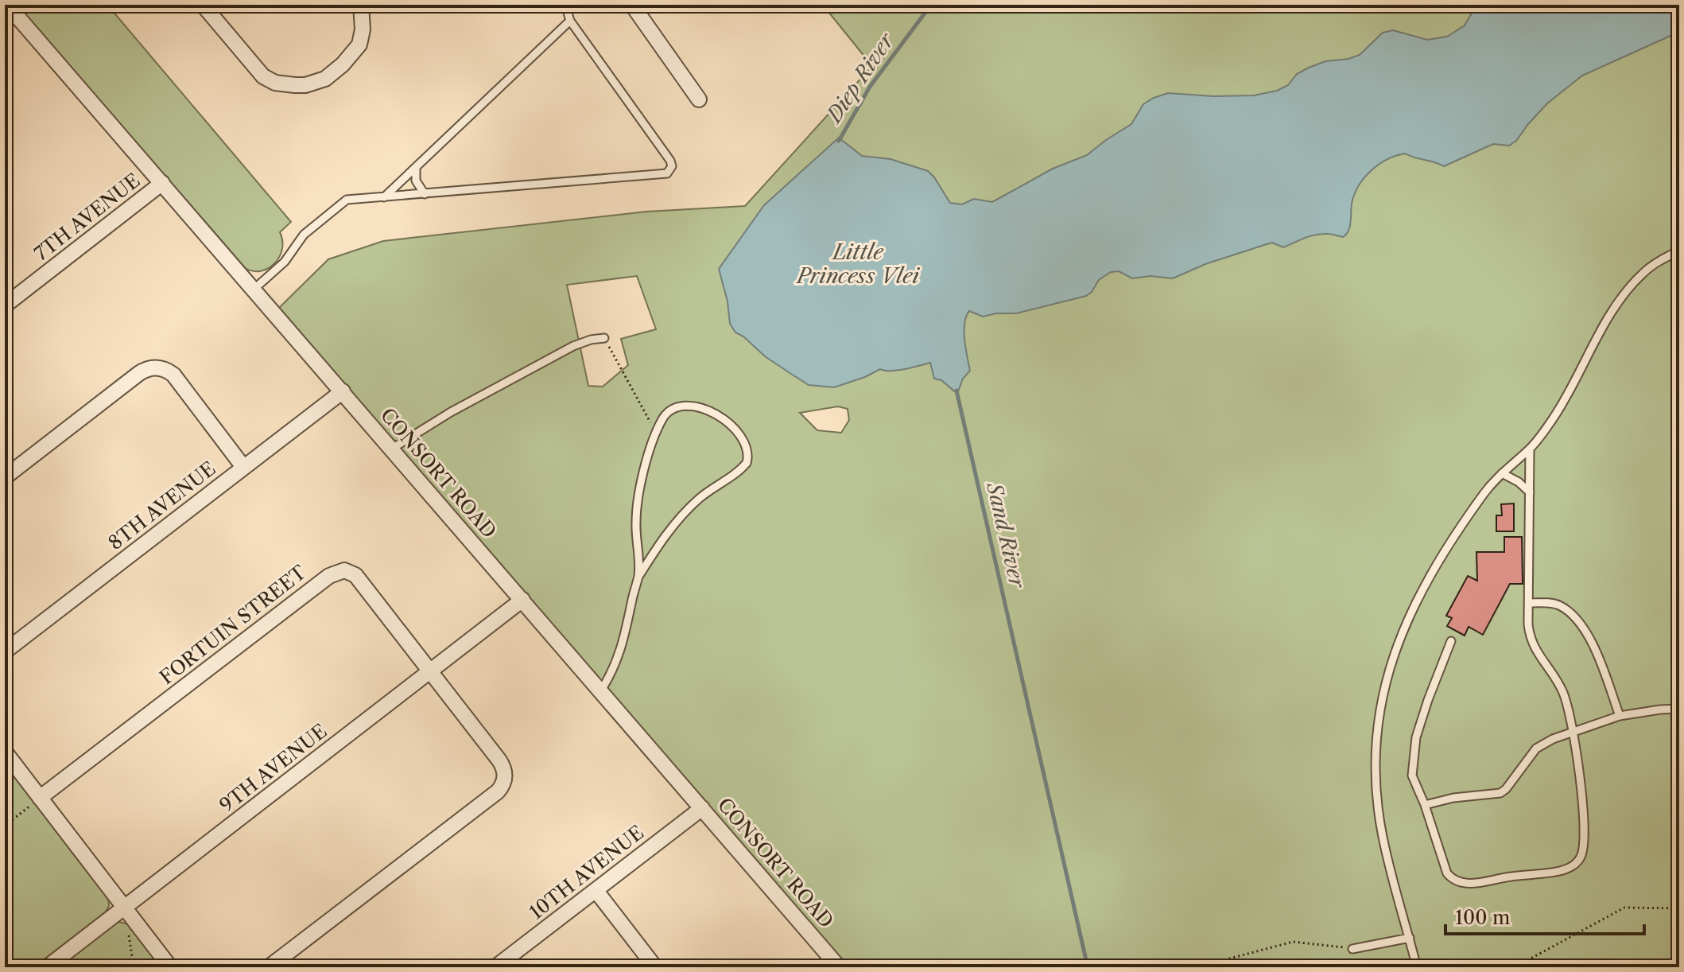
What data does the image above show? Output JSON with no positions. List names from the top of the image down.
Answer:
{
  "streets": {
    "street": [
      "7TH AVENUE",
      "CONSORT ROAD",
      "8TH AVENUE",
      "FORTUIN STREET",
      "9TH AVENUE",
      "10TH AVENUE"
    ]
  },
  "crossings": [
    ["7TH AVENUE", "CONSORT ROAD"],
    ["CONSORT ROAD", "8TH AVENUE"],
    ["CONSORT ROAD", "9TH AVENUE"],
    ["CONSORT ROAD", "10TH AVENUE"],
    ["FORTUIN STREET", "9TH AVENUE"]
  ],
  "water": ["Diep River", "Little Princess Vlei", "Sand River"],
  "scale_bar": "100 m"
}
